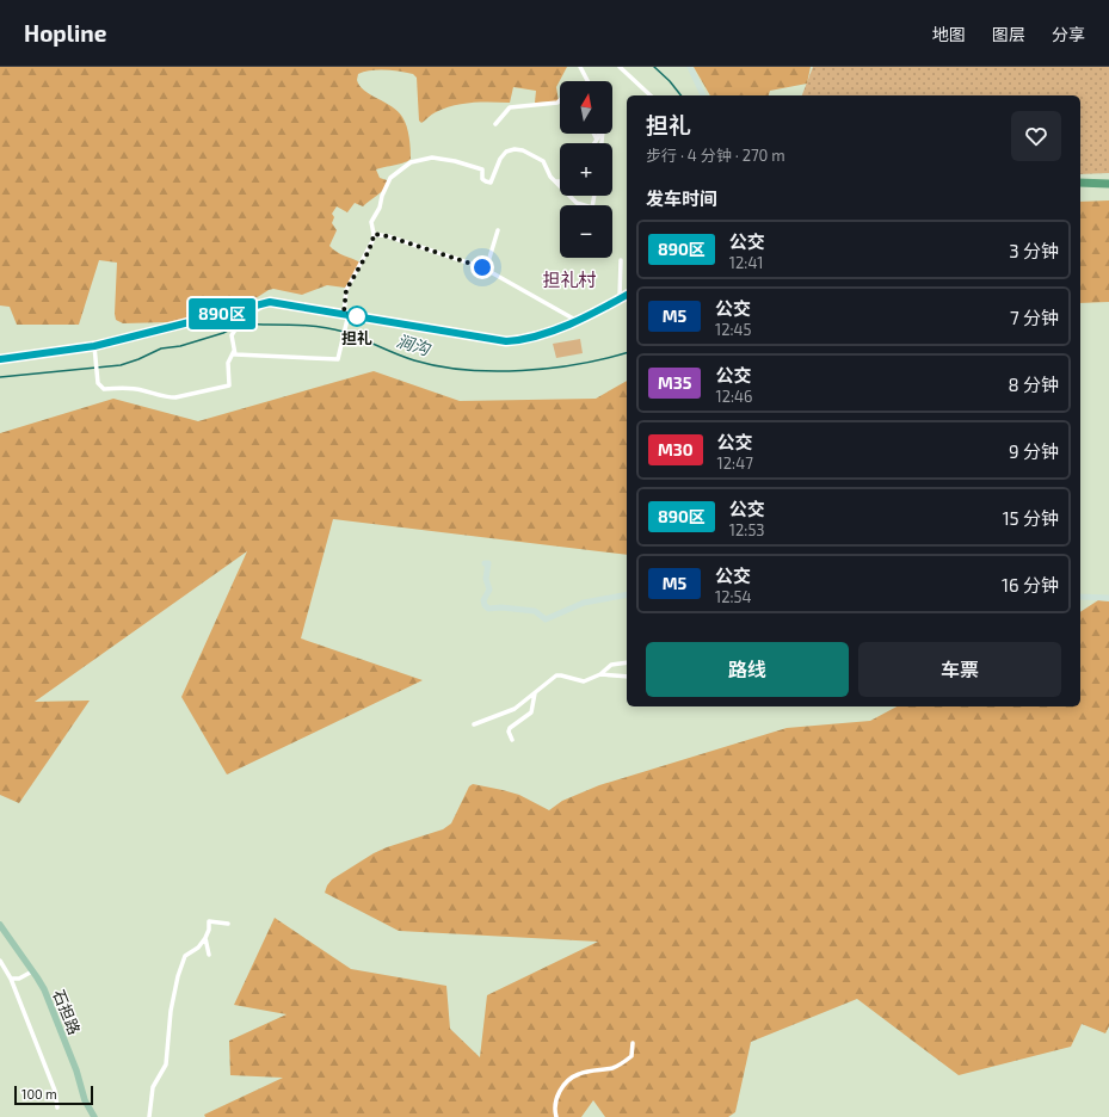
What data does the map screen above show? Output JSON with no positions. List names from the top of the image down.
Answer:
{
  "streets": {
    "main road": ["石担路"]
  },
  "districts": ["担礼村"],
  "water": ["涧沟"],
  "places": ["担礼"],
  "lines": ["bus line 890区"],
  "scale_bar": "100 m",
  "north": "top",
  "page": {
    "header": "Hopline",
    "nav": ["地图", "图层", "分享"],
    "on_map": "890区",
    "map_buttons": ["+", "−"],
    "heading": [
      ["担礼", "步行 · 4 分钟 · 270 m"],
      "发车时间"
    ],
    "list": [
      {
        "mark": "890区",
        "name": "公交",
        "note": "12:41",
        "value": "3 分钟"
      },
      {
        "mark": "M5",
        "name": "公交",
        "note": "12:45",
        "value": "7 分钟"
      },
      {
        "mark": "M35",
        "name": "公交",
        "note": "12:46",
        "value": "8 分钟"
      },
      {
        "mark": "M30",
        "name": "公交",
        "note": "12:47",
        "value": "9 分钟"
      },
      {
        "mark": "890区",
        "name": "公交",
        "note": "12:53",
        "value": "15 分钟"
      },
      {
        "mark": "M5",
        "name": "公交",
        "note": "12:54",
        "value": "16 分钟"
      }
    ],
    "buttons": ["路线", "车票"],
    "scale": "100 m"
  }
}
